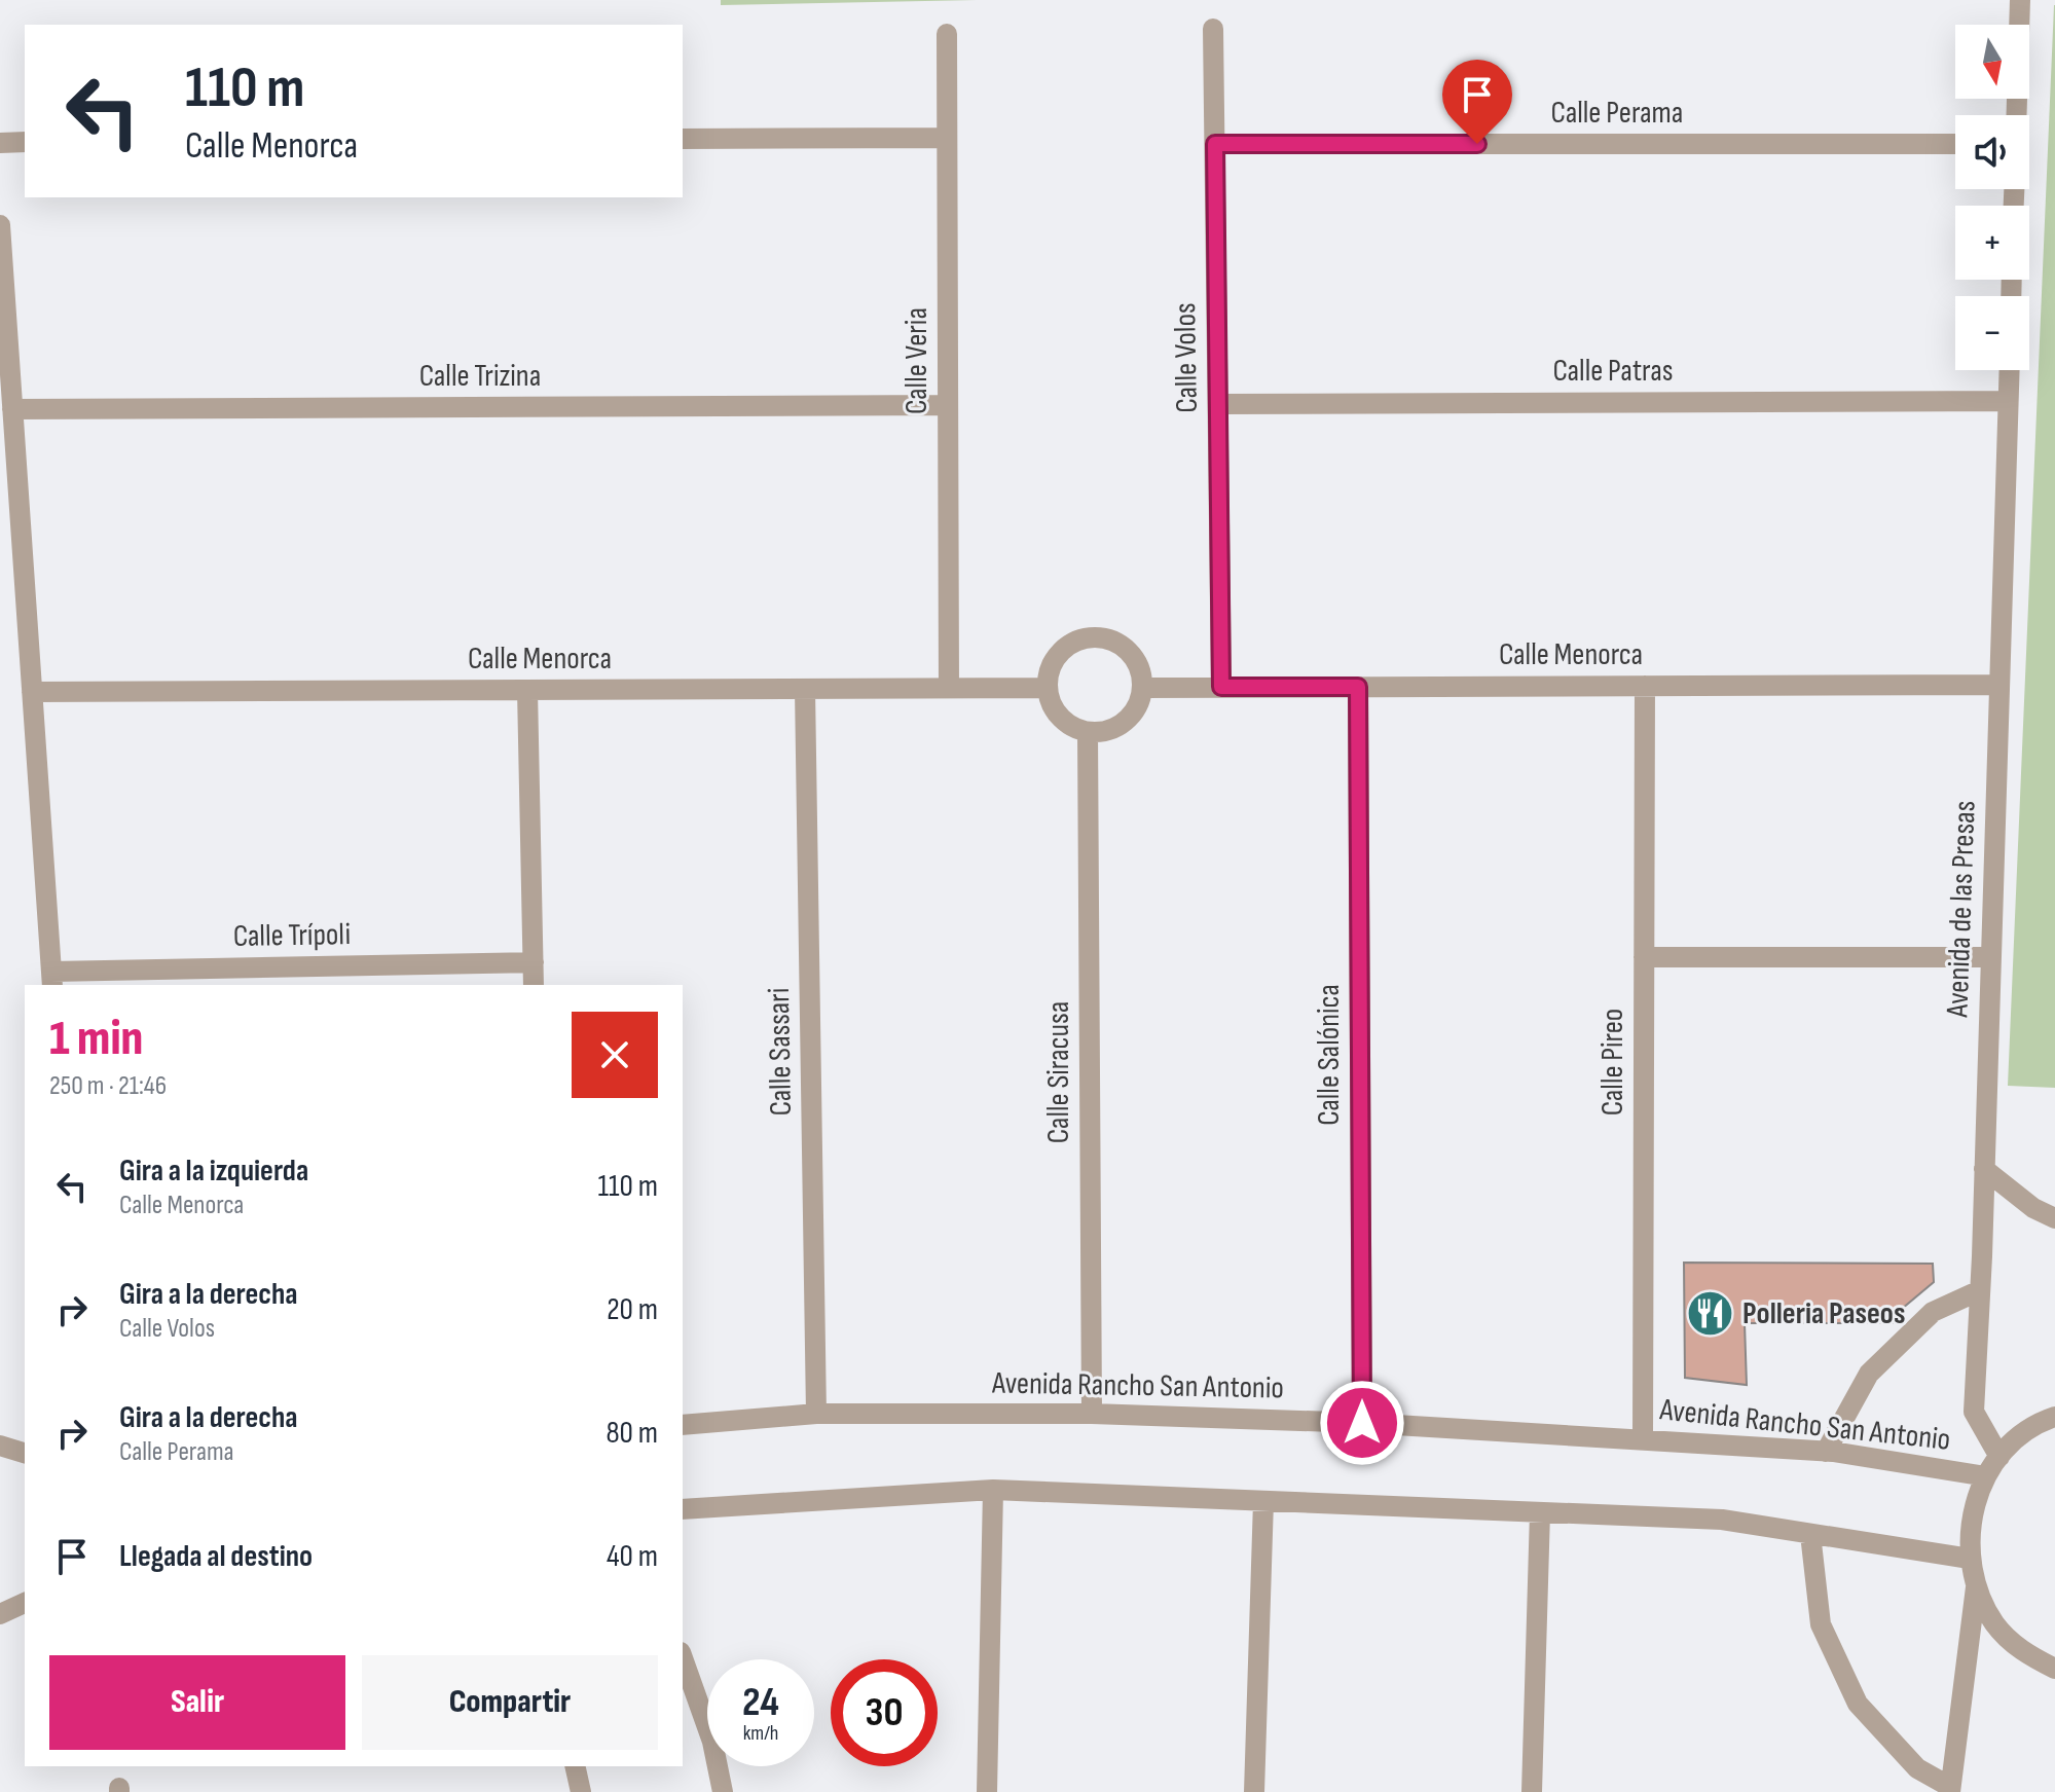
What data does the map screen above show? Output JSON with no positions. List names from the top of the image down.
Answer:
{
  "streets": {
    "street": [
      "Calle Perama",
      "Calle Volos",
      "Calle Veria",
      "Calle Patras",
      "Calle Trizina",
      "Calle Menorca",
      "Avenida de las Presas",
      "Calle Trípoli",
      "Calle Sassari",
      "Calle Salónica",
      "Calle Pireo",
      "Calle Siracusa",
      "Avenida Rancho San Antonio"
    ]
  },
  "crossings": [
    ["Calle Perama", "Calle Volos"],
    ["Calle Volos", "Calle Patras"],
    ["Calle Volos", "Calle Menorca"],
    ["Calle Veria", "Calle Trizina"],
    ["Calle Veria", "Calle Menorca"],
    ["Calle Patras", "Avenida de las Presas"],
    ["Calle Menorca", "Avenida de las Presas"],
    ["Calle Menorca", "Calle Sassari"],
    ["Calle Menorca", "Calle Salónica"],
    ["Calle Menorca", "Calle Pireo"],
    ["Calle Menorca", "Calle Siracusa"],
    ["Calle Sassari", "Avenida Rancho San Antonio"],
    ["Calle Salónica", "Avenida Rancho San Antonio"],
    ["Calle Pireo", "Avenida Rancho San Antonio"],
    ["Calle Siracusa", "Avenida Rancho San Antonio"]
  ],
  "places": {
    "restaurant": ["Polleria Paseos"]
  },
  "north": "bottom",
  "page": {
    "map_buttons": ["+", "−"],
    "turn": ["110 m", "Calle Menorca"],
    "heading": ["1 min", "250 m · 21:46"],
    "list": [
      {
        "name": "Gira a la izquierda",
        "note": "Calle Menorca",
        "value": "110 m"
      },
      {
        "name": "Gira a la derecha",
        "note": "Calle Volos",
        "value": "20 m"
      },
      {
        "name": "Gira a la derecha",
        "note": "Calle Perama",
        "value": "80 m"
      },
      {
        "name": "Llegada al destino",
        "value": "40 m"
      }
    ],
    "buttons": ["Salir", "Compartir"],
    "speed": "24 km/h",
    "limit": "30"
  }
}
